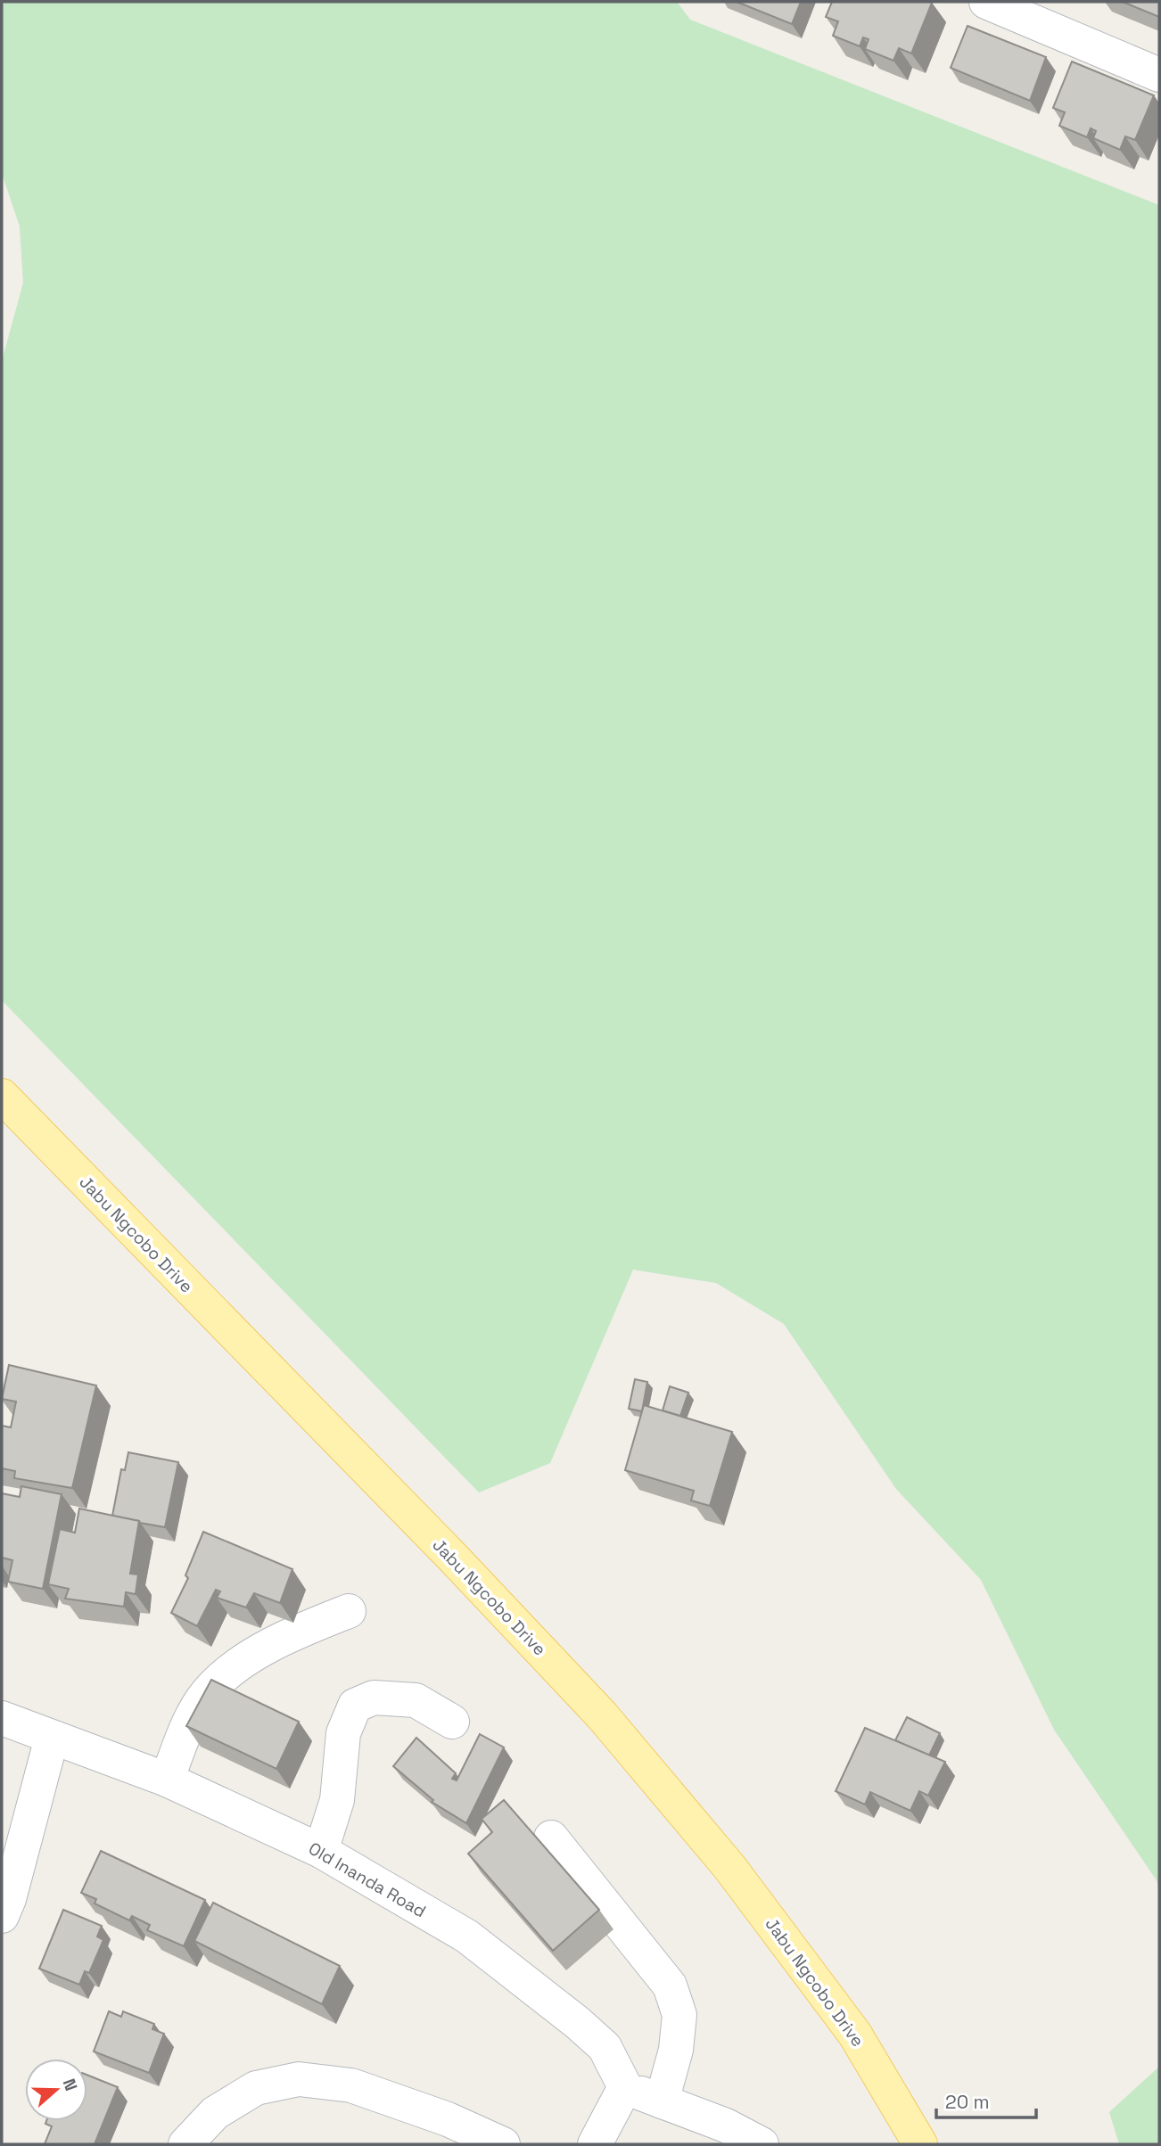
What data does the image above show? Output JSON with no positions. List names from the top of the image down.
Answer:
{
  "streets": {
    "main road": ["Jabu Ngcobo Drive"],
    "street": ["Old Inanda Road"]
  },
  "scale_bar": "20 m",
  "north": "right"
}
